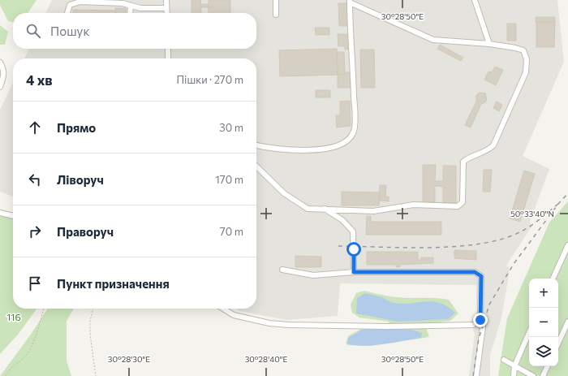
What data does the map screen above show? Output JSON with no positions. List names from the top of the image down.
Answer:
{
  "parks": ["116"],
  "page": {
    "search": "Пошук",
    "heading": ["4 хв", "Пішки · 270 m"],
    "list": [
      ["Прямо", "30 m"],
      ["Ліворуч", "170 m"],
      ["Праворуч", "70 m"],
      "Пункт призначення"
    ],
    "map_buttons": ["+", "−"]
  },
  "coordinates": [
    "30°28'50\"E",
    "50°33'40\"N",
    "30°28'30\"E",
    "30°28'40\"E"
  ]
}
